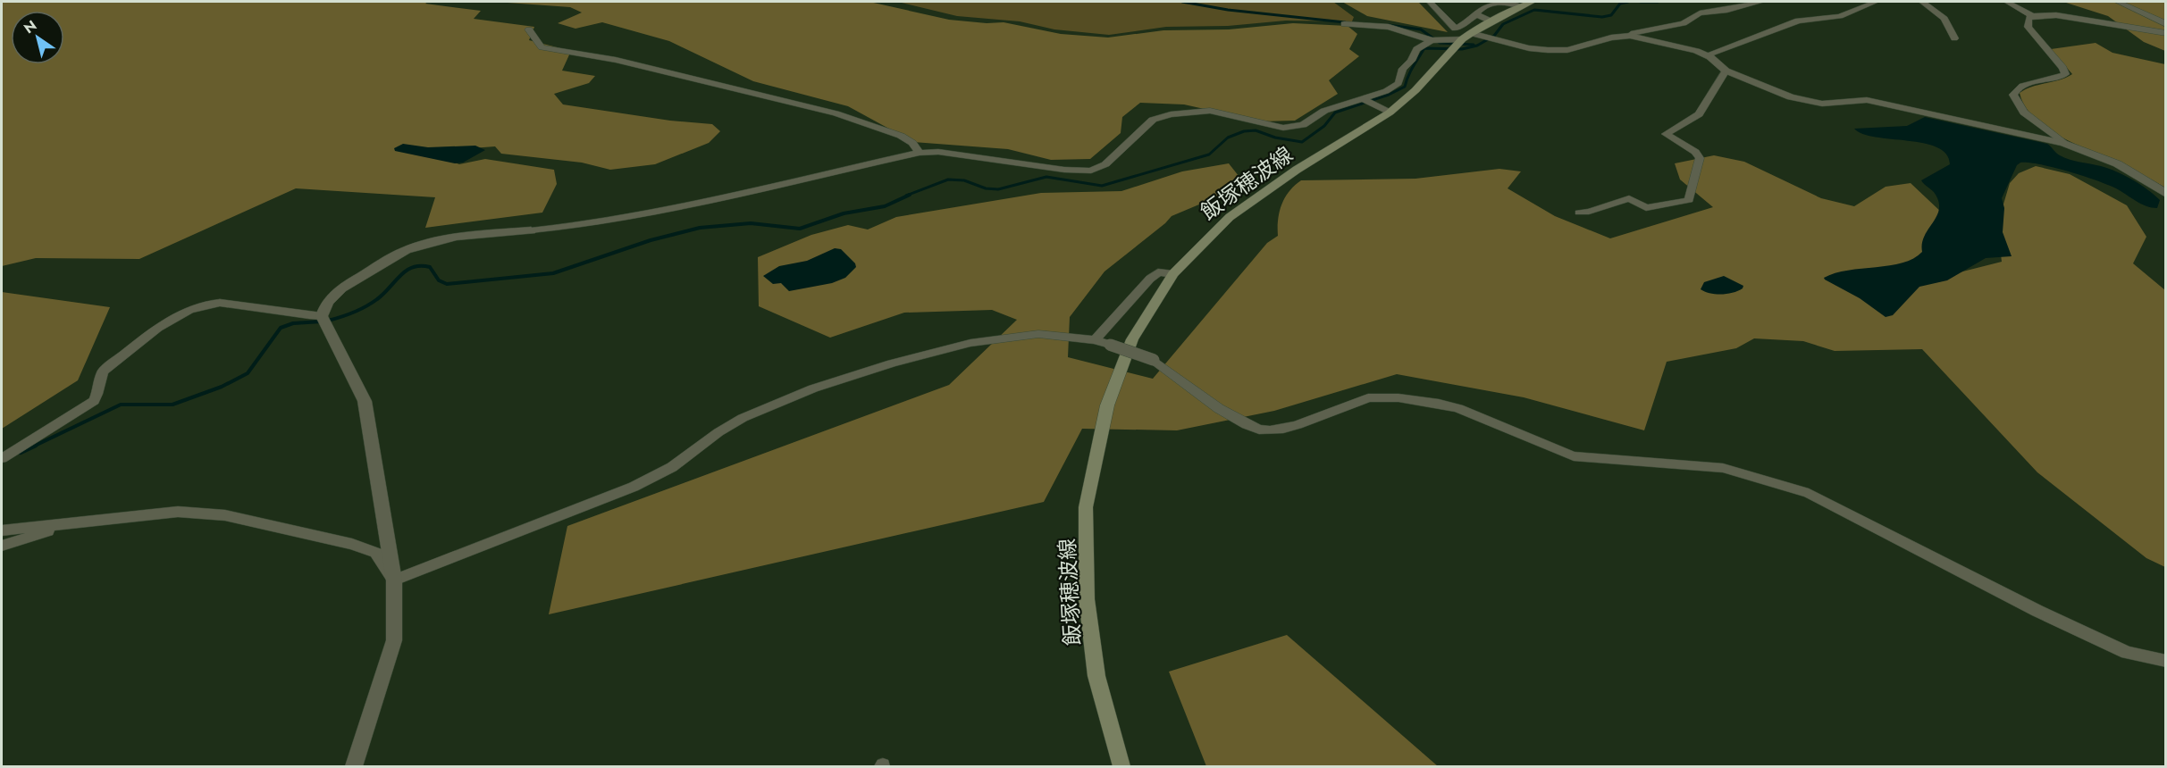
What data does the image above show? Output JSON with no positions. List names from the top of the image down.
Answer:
{
  "streets": {
    "main road": ["飯塚穂波線"]
  },
  "north": "top left"
}
